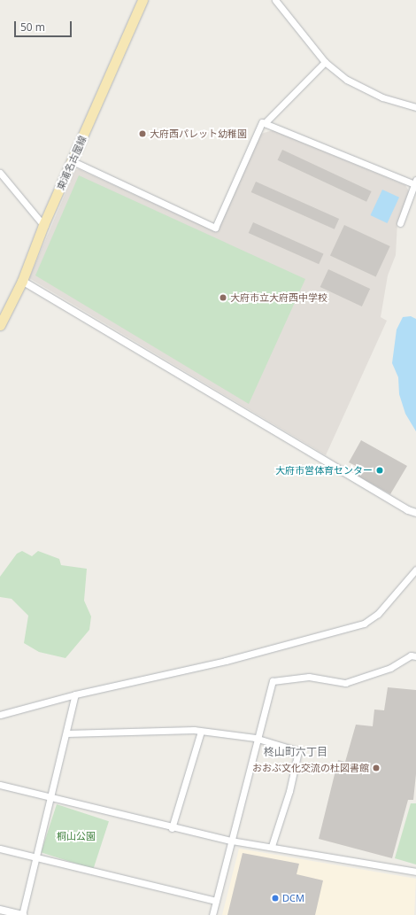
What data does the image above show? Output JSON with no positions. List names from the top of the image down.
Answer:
{
  "streets": {
    "main road": ["東浦名古屋線"]
  },
  "districts": ["柊山町六丁目"],
  "parks": ["桐山公園"],
  "places": [
    "大府西パレット幼稚園",
    "大府市立大府西中学校",
    "大府市営体育センター",
    "おおぶ文化交流の杜図書館",
    "DCM"
  ],
  "scale_bar": "50 m"
}
